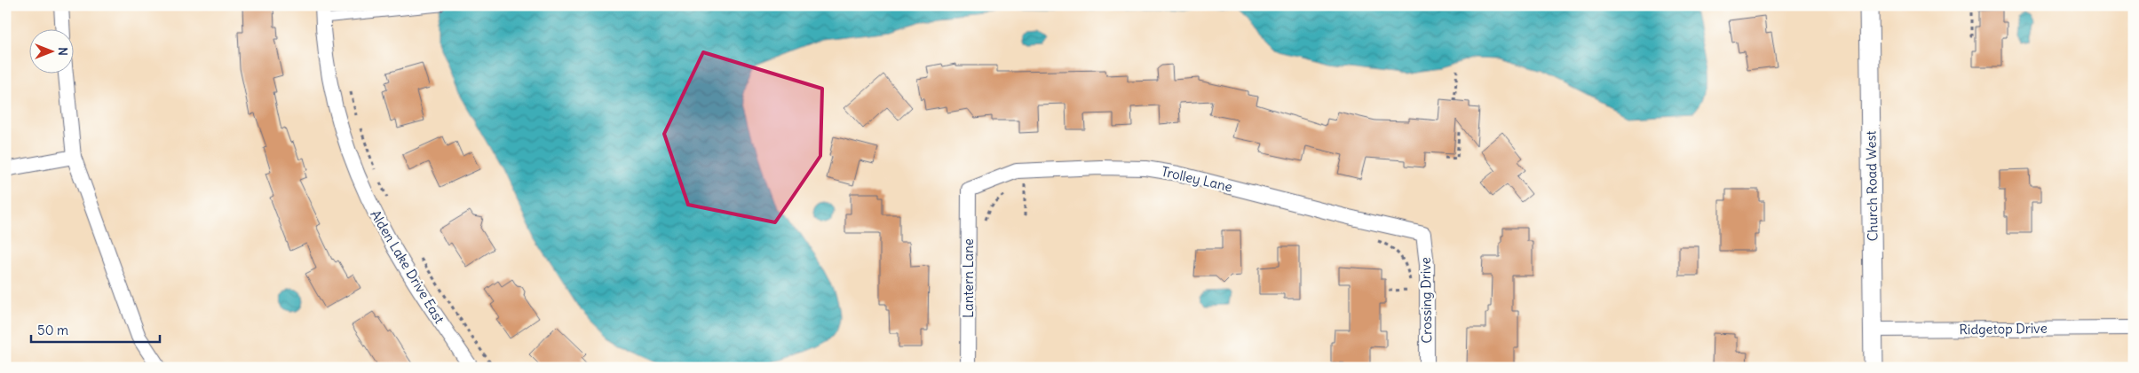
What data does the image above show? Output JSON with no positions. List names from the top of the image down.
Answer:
{
  "streets": {
    "street": [
      "Trolley Lane",
      "Church Road West",
      "Alden Lake Drive East",
      "Lantern Lane",
      "Crossing Drive",
      "Ridgetop Drive"
    ]
  },
  "crossings": [
    ["Trolley Lane", "Lantern Lane"],
    ["Trolley Lane", "Crossing Drive"],
    ["Church Road West", "Ridgetop Drive"]
  ],
  "scale_bar": "50 m",
  "north": "right"
}
